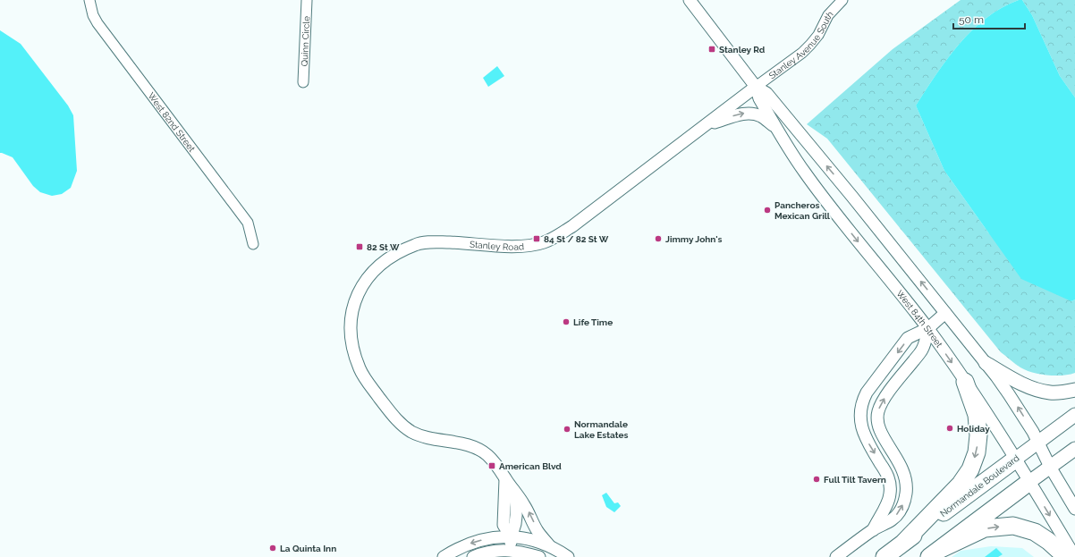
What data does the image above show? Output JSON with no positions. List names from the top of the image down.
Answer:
{
  "streets": {
    "highway": ["Normandale Boulevard"],
    "street": [
      "Quinn Circle",
      "Stanley Avenue South",
      "West 82nd Street",
      "Stanley Road",
      "West 84th Street"
    ]
  },
  "crossings": [
    ["Stanley Avenue South", "Stanley Road"],
    ["Stanley Avenue South", "West 84th Street"],
    ["Stanley Road", "West 84th Street"],
    ["West 84th Street", "Normandale Boulevard"]
  ],
  "places": {
    "transit": [
      "Stanley Rd",
      "84 St / 82 St W",
      "82 St W",
      "American Blvd"
    ],
    "other": [
      "Pancheros Mexican Grill",
      "Jimmy John's",
      "Life Time",
      "Holiday",
      "Normandale Lake Estates",
      "Full Tilt Tavern",
      "La Quinta Inn"
    ]
  },
  "scale_bar": "50 m"
}
